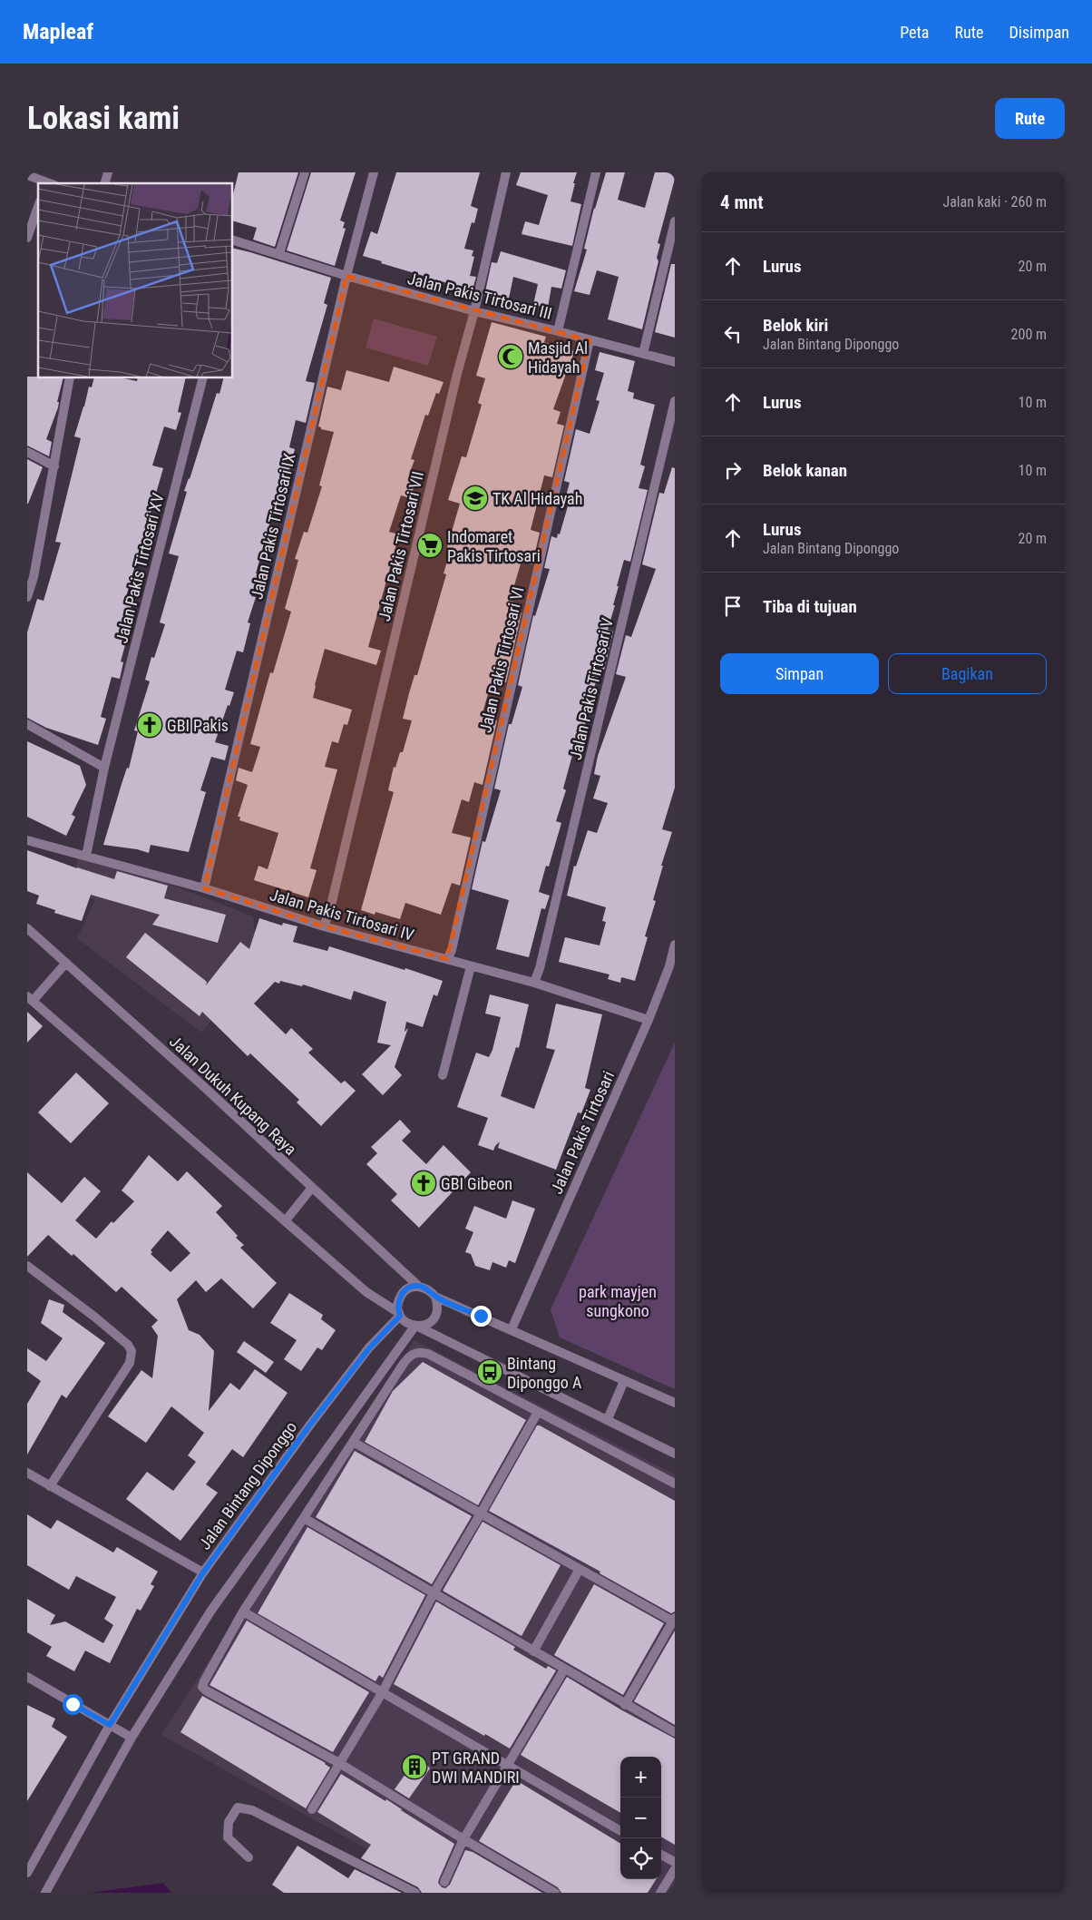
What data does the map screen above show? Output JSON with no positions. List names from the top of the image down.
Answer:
{
  "streets": {
    "street": [
      "Jalan Pakis Tirtosari III",
      "Jalan Pakis Tirtosari IX",
      "Jalan Pakis Tirtosari VII",
      "Jalan Pakis Tirtosari XV",
      "Jalan Pakis Tirtosari VI",
      "Jalan Pakis Tirtosari V",
      "Jalan Pakis Tirtosari IV",
      "Jalan Dukuh Kupang Raya",
      "Jalan Pakis Tirtosari",
      "Jalan Bintang Diponggo"
    ]
  },
  "crossings": [
    ["Jalan Pakis Tirtosari III", "Jalan Pakis Tirtosari IX"],
    ["Jalan Pakis Tirtosari III", "Jalan Pakis Tirtosari VII"],
    ["Jalan Pakis Tirtosari III", "Jalan Pakis Tirtosari VI"],
    ["Jalan Pakis Tirtosari IX", "Jalan Pakis Tirtosari IV"],
    ["Jalan Pakis Tirtosari VII", "Jalan Pakis Tirtosari IV"],
    ["Jalan Pakis Tirtosari XV", "Jalan Pakis Tirtosari IV"],
    ["Jalan Pakis Tirtosari VI", "Jalan Pakis Tirtosari IV"],
    ["Jalan Pakis Tirtosari V", "Jalan Pakis Tirtosari IV"],
    ["Jalan Pakis Tirtosari IV", "Jalan Pakis Tirtosari"],
    ["Jalan Dukuh Kupang Raya", "Jalan Bintang Diponggo"]
  ],
  "parks": ["park mayjen sungkono"],
  "places": {
    "mosque": ["Masjid Al Hidayah"],
    "school or university": ["TK Al Hidayah"],
    "supermarket": ["Indomaret Pakis Tirtosari"],
    "church": ["GBI Pakis", "GBI Gibeon"],
    "bus stop": ["Bintang Diponggo A"],
    "building": ["PT GRAND DWI MANDIRI"]
  },
  "page": {
    "header": "Mapleaf",
    "nav": ["Peta", "Rute", "Disimpan"],
    "buttons": [
      "Rute",
      ["Simpan", "Bagikan"]
    ],
    "title": "Lokasi kami",
    "heading": ["4 mnt", "Jalan kaki · 260 m"],
    "list": [
      ["Lurus", "20 m"],
      ["Belok kiri", "Jalan Bintang Diponggo", "200 m"],
      ["Lurus", "10 m"],
      ["Belok kanan", "10 m"],
      ["Lurus", "Jalan Bintang Diponggo", "20 m"],
      "Tiba di tujuan"
    ],
    "map_buttons": ["+", "−"]
  }
}
